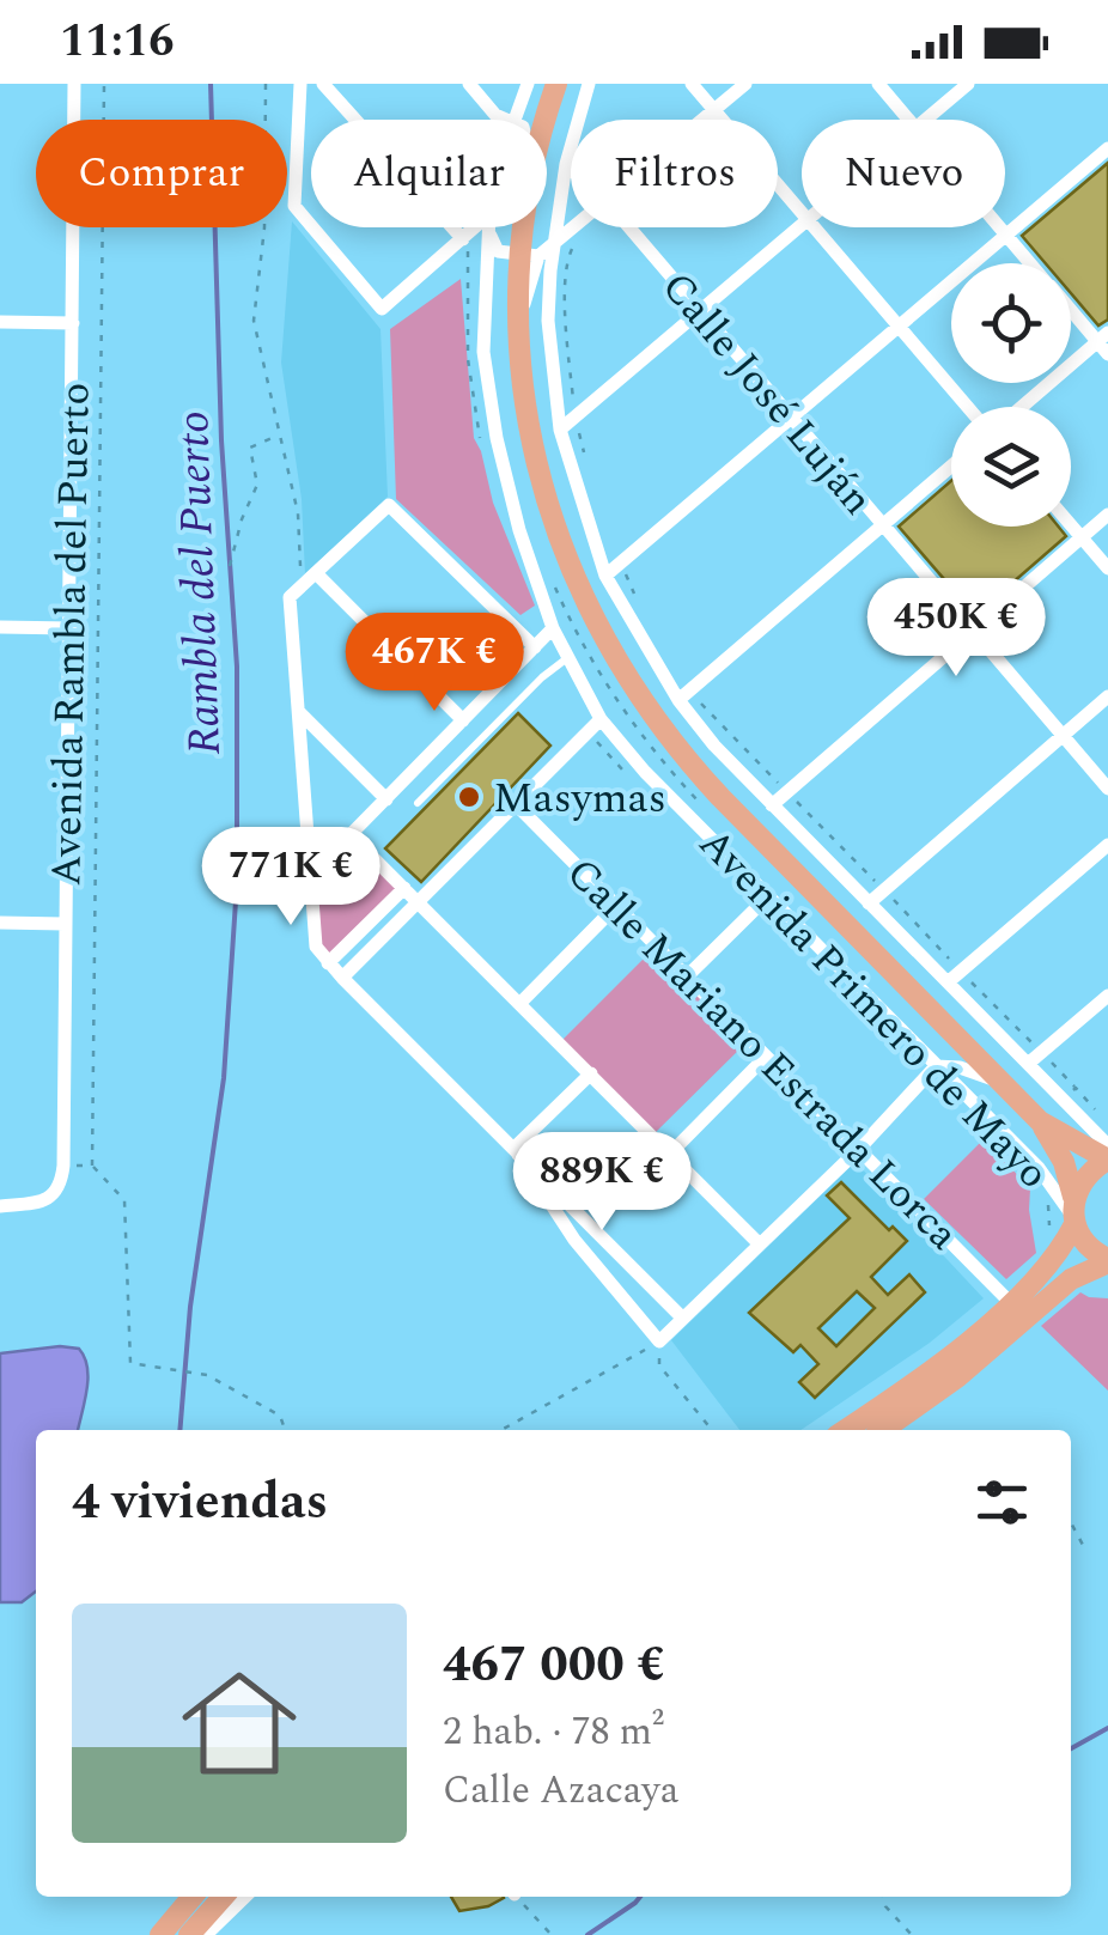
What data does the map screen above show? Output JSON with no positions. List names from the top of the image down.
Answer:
{
  "streets": {
    "main road": ["Avenida Primero de Mayo"],
    "street": ["Calle José Luján", "Avenida Rambla del Puerto", "Calle Mariano Estrada Lorca"]
  },
  "crossings": [
    ["Calle José Luján", "Avenida Primero de Mayo"]
  ],
  "water": ["Rambla del Puerto"],
  "places": ["Masymas"],
  "page": {
    "status": "11:16",
    "chip": [
      "Comprar",
      "Alquilar",
      "Filtros",
      "Nuevo"
    ],
    "price": [
      "450K €",
      "467K €",
      "771K €",
      "889K €"
    ],
    "heading": "4 viviendas",
    "list": [
      {
        "name": "467 000 €",
        "note": "2 hab. · 78 m² · Calle Azacaya"
      }
    ]
  }
}
